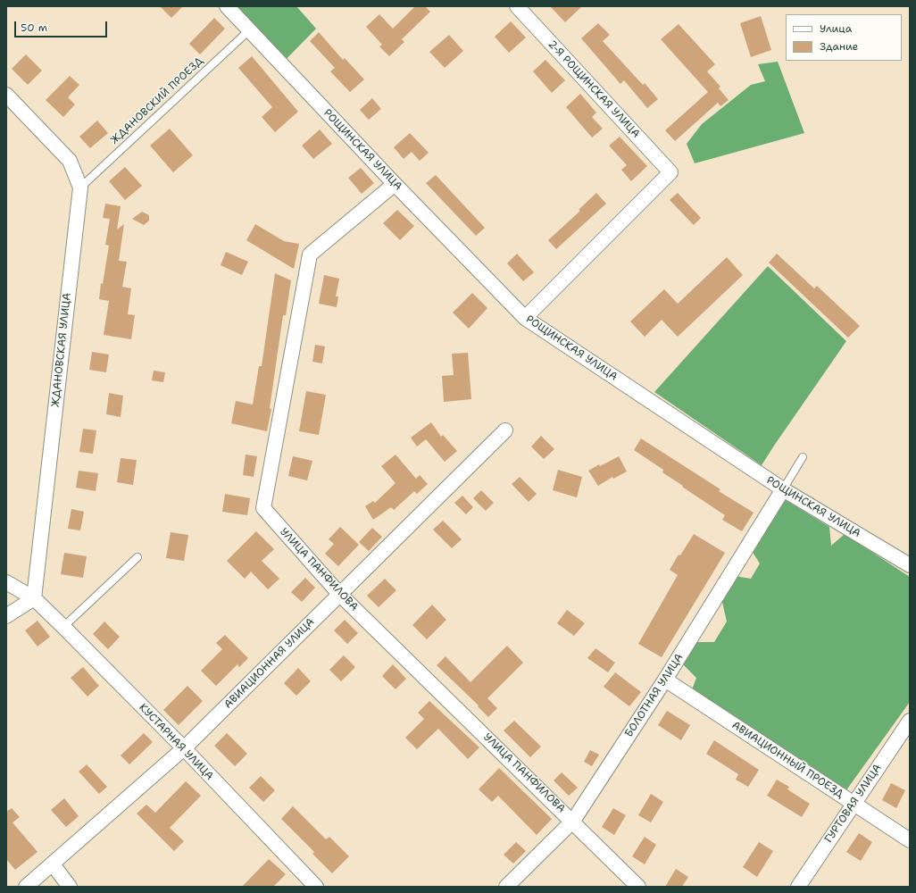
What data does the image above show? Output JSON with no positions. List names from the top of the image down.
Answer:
{
  "streets": {
    "street": [
      "2-Я РОЩИНСКАЯ УЛИЦА",
      "РОЩИНСКАЯ УЛИЦА",
      "ЖДАНОВСКАЯ УЛИЦА",
      "УЛИЦА ПАНФИЛОВА",
      "АВИАЦИОННАЯ УЛИЦА",
      "БОЛОТНАЯ УЛИЦА",
      "КУСТАРНАЯ УЛИЦА",
      "АВИАЦИОННЫЙ ПРОЕЗД",
      "ГУРТОВАЯ УЛИЦА"
    ],
    "lane": ["ЖДАНОВСКИЙ ПРОЕЗД"]
  },
  "crossings": [
    ["2-Я РОЩИНСКАЯ УЛИЦА", "РОЩИНСКАЯ УЛИЦА"],
    ["ЖДАНОВСКИЙ ПРОЕЗД", "РОЩИНСКАЯ УЛИЦА"],
    ["ЖДАНОВСКИЙ ПРОЕЗД", "ЖДАНОВСКАЯ УЛИЦА"],
    ["РОЩИНСКАЯ УЛИЦА", "УЛИЦА ПАНФИЛОВА"],
    ["РОЩИНСКАЯ УЛИЦА", "БОЛОТНАЯ УЛИЦА"],
    ["ЖДАНОВСКАЯ УЛИЦА", "КУСТАРНАЯ УЛИЦА"],
    ["УЛИЦА ПАНФИЛОВА", "АВИАЦИОННАЯ УЛИЦА"],
    ["УЛИЦА ПАНФИЛОВА", "БОЛОТНАЯ УЛИЦА"],
    ["АВИАЦИОННАЯ УЛИЦА", "КУСТАРНАЯ УЛИЦА"],
    ["БОЛОТНАЯ УЛИЦА", "АВИАЦИОННЫЙ ПРОЕЗД"],
    ["АВИАЦИОННЫЙ ПРОЕЗД", "ГУРТОВАЯ УЛИЦА"]
  ],
  "legend": ["Улица", "Здание"],
  "scale_bar": "50 m"
}
